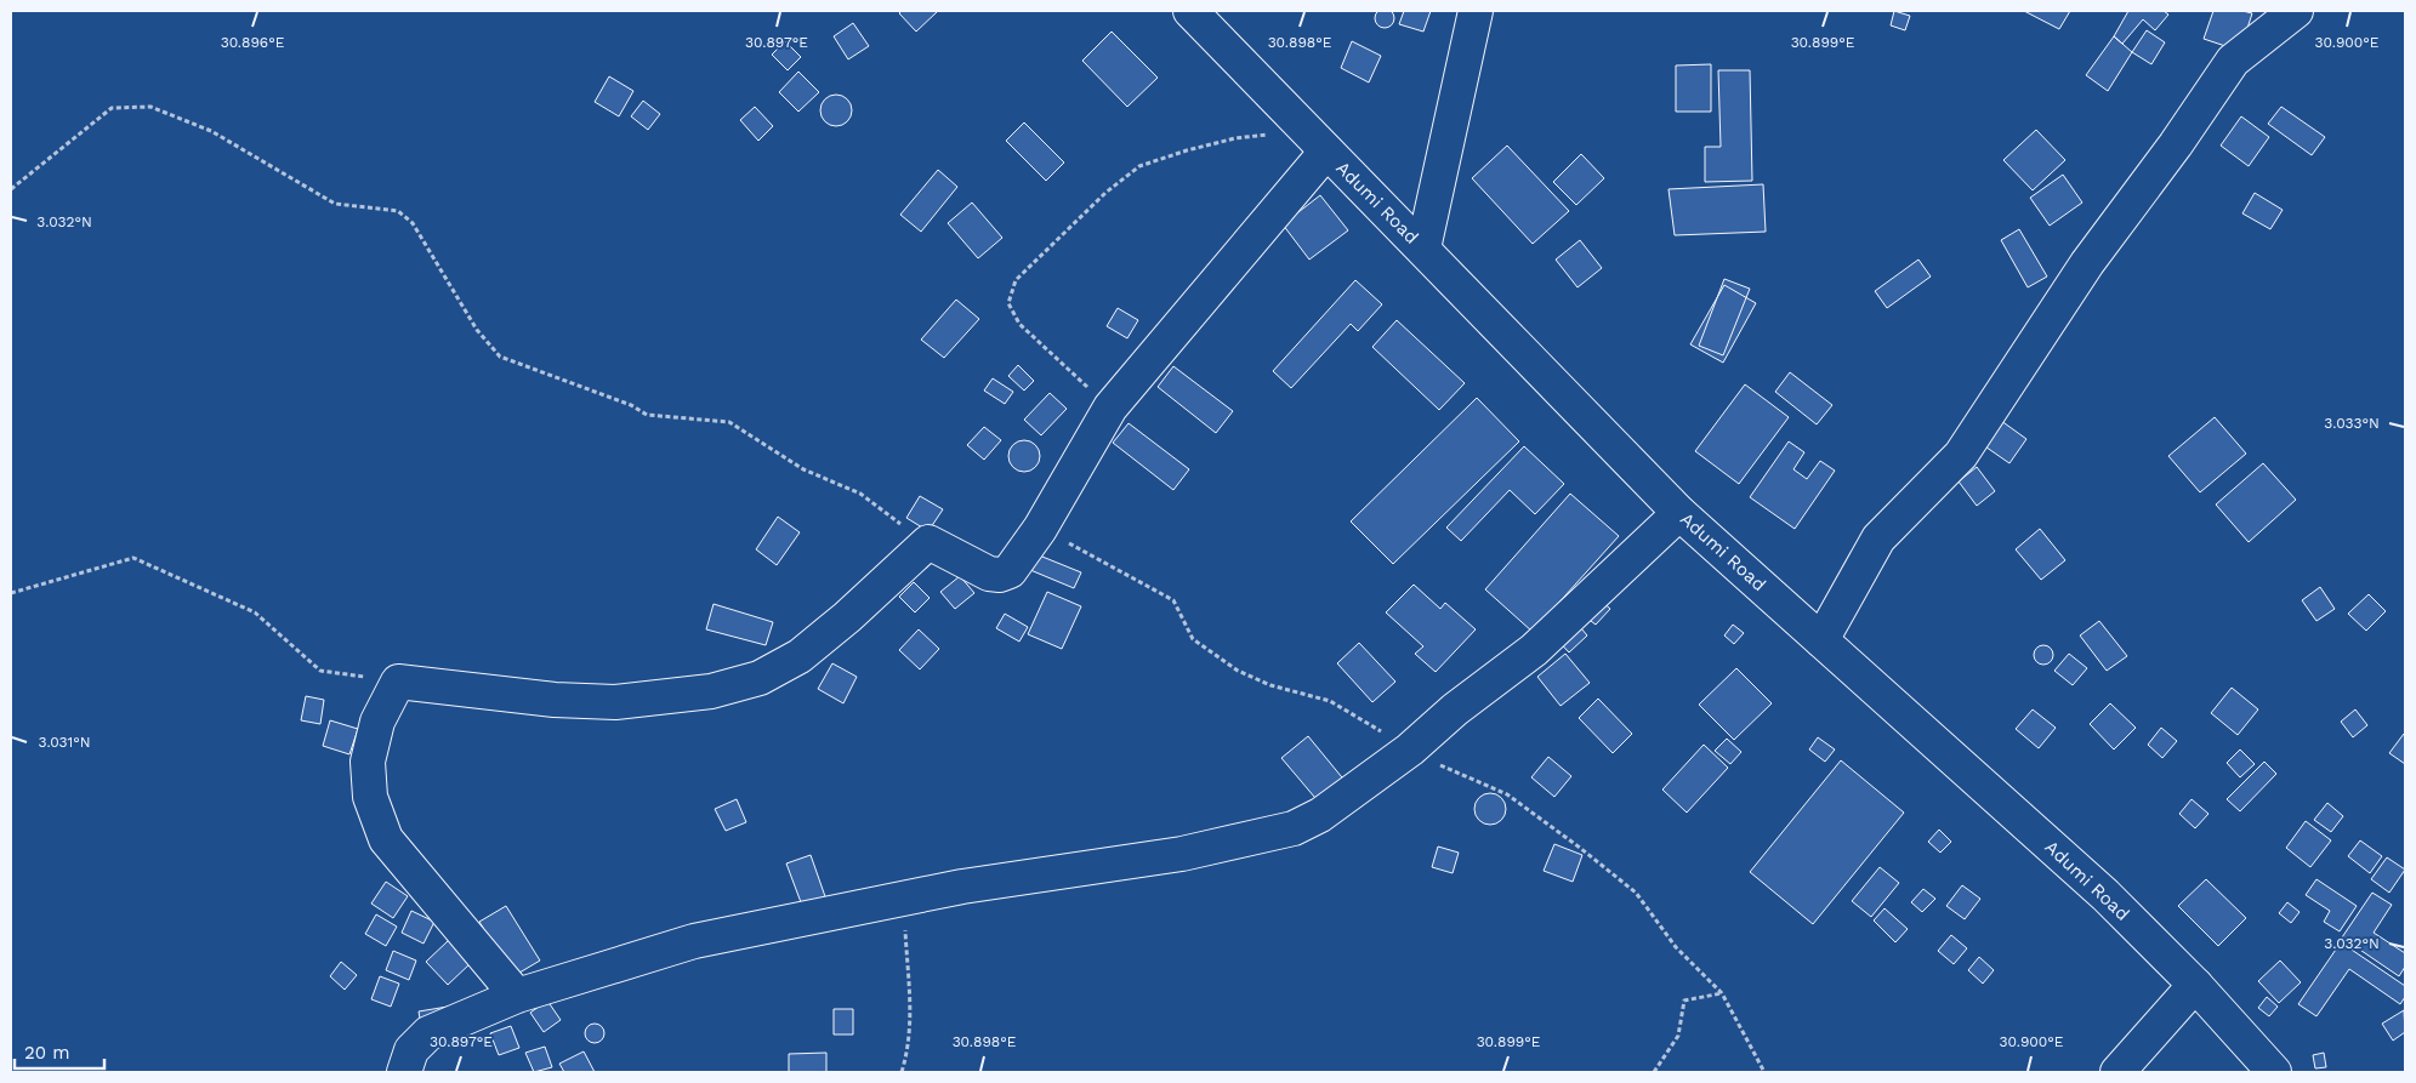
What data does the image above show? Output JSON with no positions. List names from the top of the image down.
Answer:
{
  "streets": {
    "street": ["Adumi Road"]
  },
  "scale_bar": "20 m",
  "coordinates": [
    "30.896°E",
    "30.897°E",
    "30.898°E",
    "30.899°E",
    "30.900°E",
    "3.032°N",
    "3.033°N",
    "3.031°N"
  ]
}
